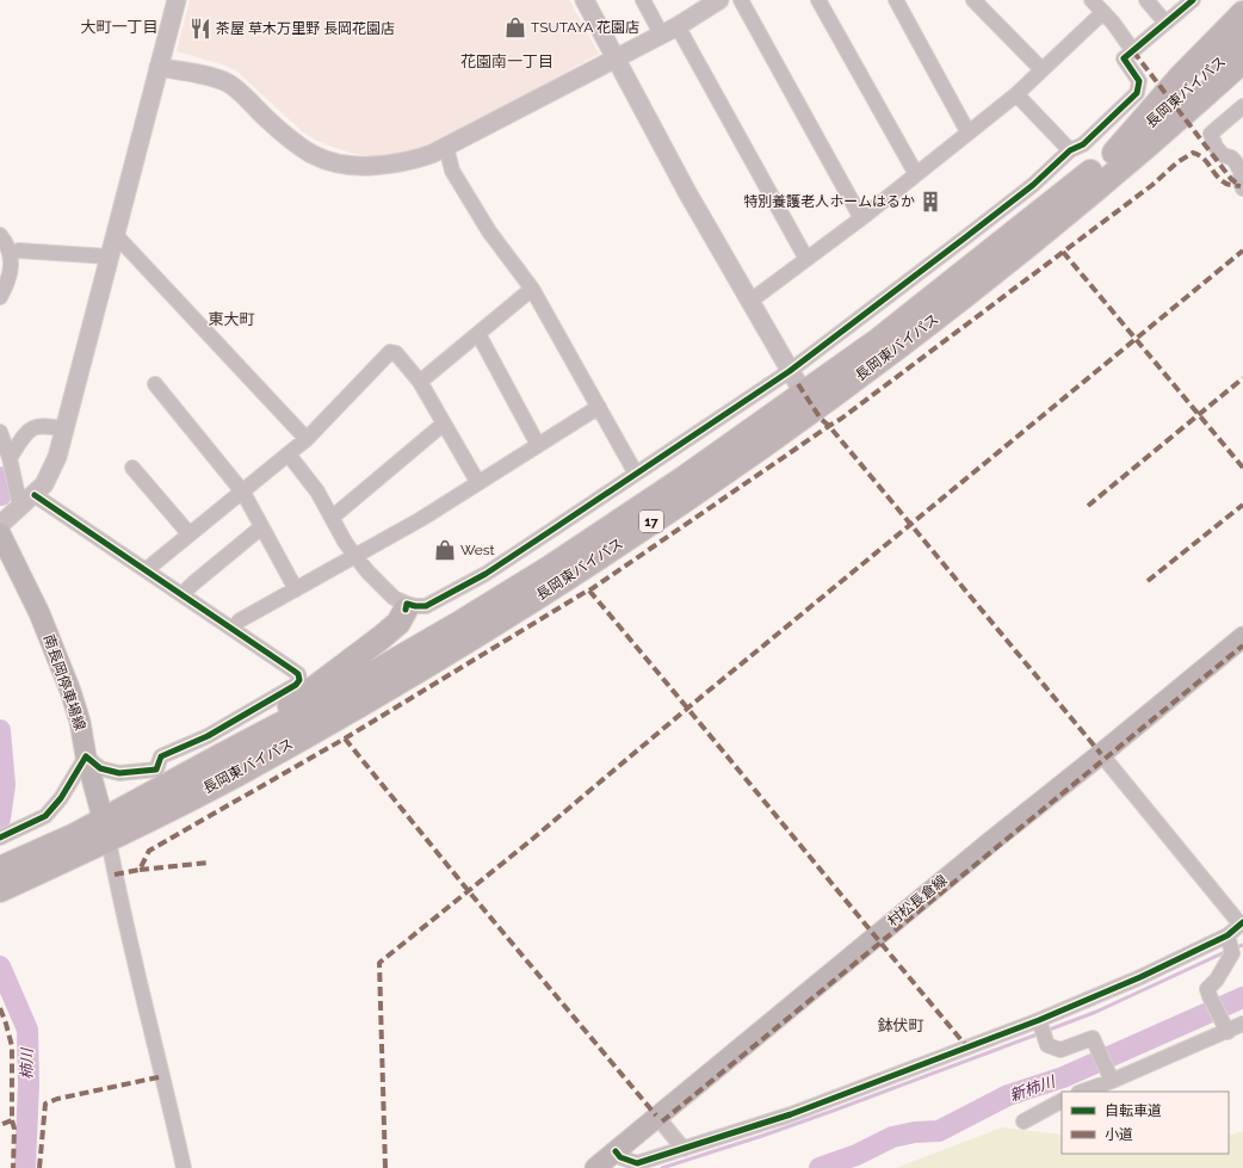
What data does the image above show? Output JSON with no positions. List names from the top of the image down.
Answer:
{
  "streets": {
    "highway": ["長岡東バイパス", "17"],
    "main road": ["南長岡停車場線", "村松長倉線"]
  },
  "crossings": [
    ["長岡東バイパス", "南長岡停車場線"]
  ],
  "districts": [
    "大町一丁目",
    "花園南一丁目",
    "東大町",
    "鉢伏町"
  ],
  "water": ["柿川", "新柿川"],
  "places": {
    "shop": ["TSUTAYA 花園店", "West"],
    "restaurant": ["茶屋 草木万里野 長岡花園店"],
    "building": ["特別養護老人ホームはるか"]
  },
  "legend": ["自転車道", "小道"]
}
